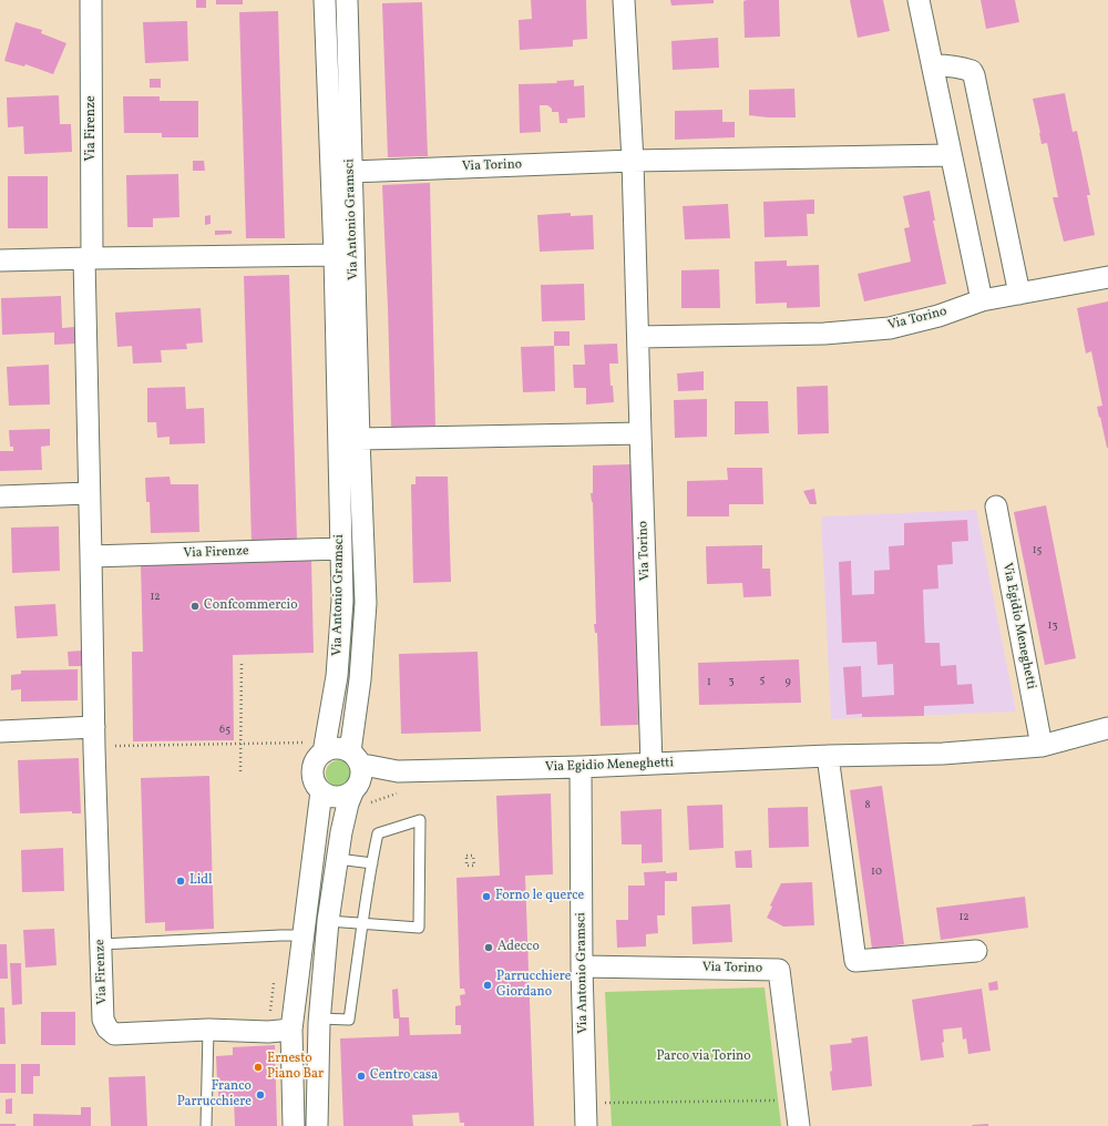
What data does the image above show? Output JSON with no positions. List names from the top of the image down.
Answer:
{
  "streets": {
    "street": [
      "Via Firenze",
      "Via Torino",
      "Via Antonio Gramsci",
      "Via Egidio Meneghetti"
    ]
  },
  "crossings": [
    ["Via Firenze", "Via Antonio Gramsci"],
    ["Via Torino", "Via Antonio Gramsci"],
    ["Via Torino", "Via Egidio Meneghetti"],
    ["Via Antonio Gramsci", "Via Egidio Meneghetti"]
  ],
  "parks": ["Parco via Torino"],
  "places": [
    "Confcommercio",
    "Lidl",
    "Forno le querce",
    "Adecco",
    "Parrucchiere Giordano",
    "Ernesto Piano Bar",
    "Centro casa",
    "Franco Parrucchiere"
  ],
  "house_numbers": [
    "15",
    "12",
    "13",
    "5",
    "3",
    "1",
    "9",
    "65",
    "8",
    "10",
    "12"
  ]
}
